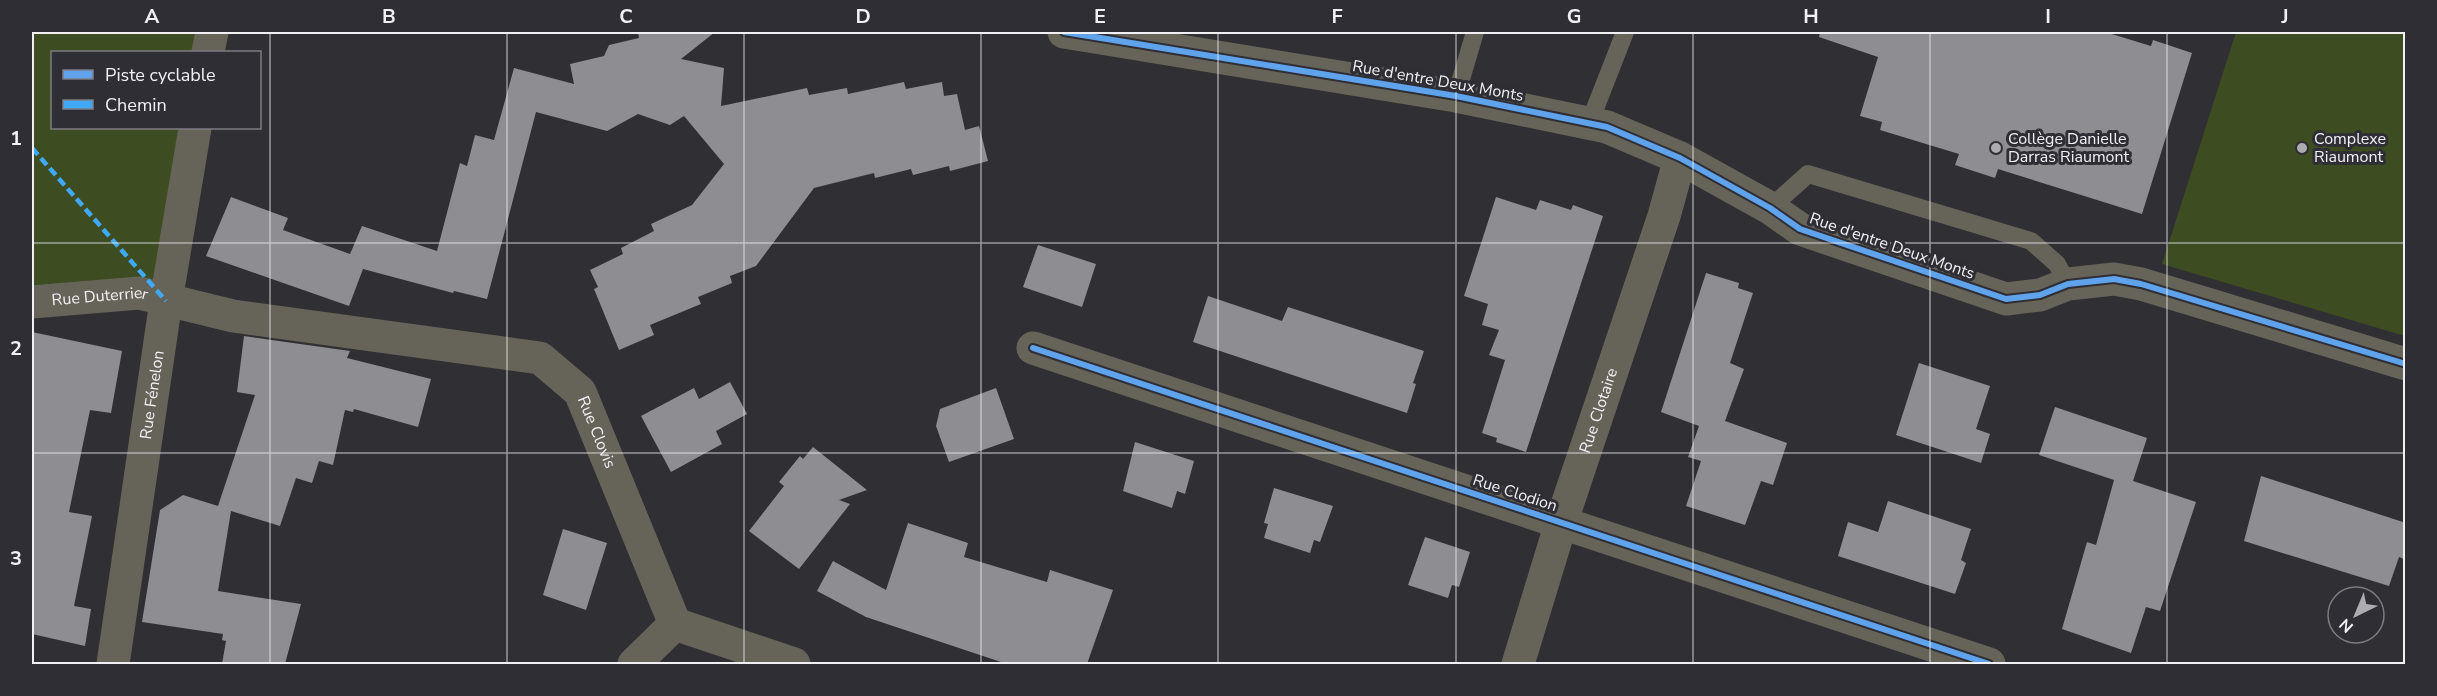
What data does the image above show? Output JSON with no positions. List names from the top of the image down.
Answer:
{
  "streets": {
    "street": [
      "Rue d'entre Deux Monts",
      "Rue Duterrier",
      "Rue Fénelon",
      "Rue Clotaire",
      "Rue Clovis",
      "Rue Clodion"
    ]
  },
  "crossings": [
    ["Rue d'entre Deux Monts", "Rue Clotaire"],
    ["Rue Duterrier", "Rue Fénelon"],
    ["Rue Duterrier", "Rue Clovis"],
    ["Rue Fénelon", "Rue Clovis"],
    ["Rue Clotaire", "Rue Clodion"]
  ],
  "places": ["Collège Danielle Darras Riaumont", "Complexe Riaumont"],
  "legend": ["Piste cyclable", "Chemin"],
  "north": "bottom left",
  "grid": {
    "columns": [
      "A",
      "B",
      "C",
      "D",
      "E",
      "F",
      "G",
      "H",
      "I",
      "J"
    ],
    "rows": ["1", "2", "3"]
  }
}
